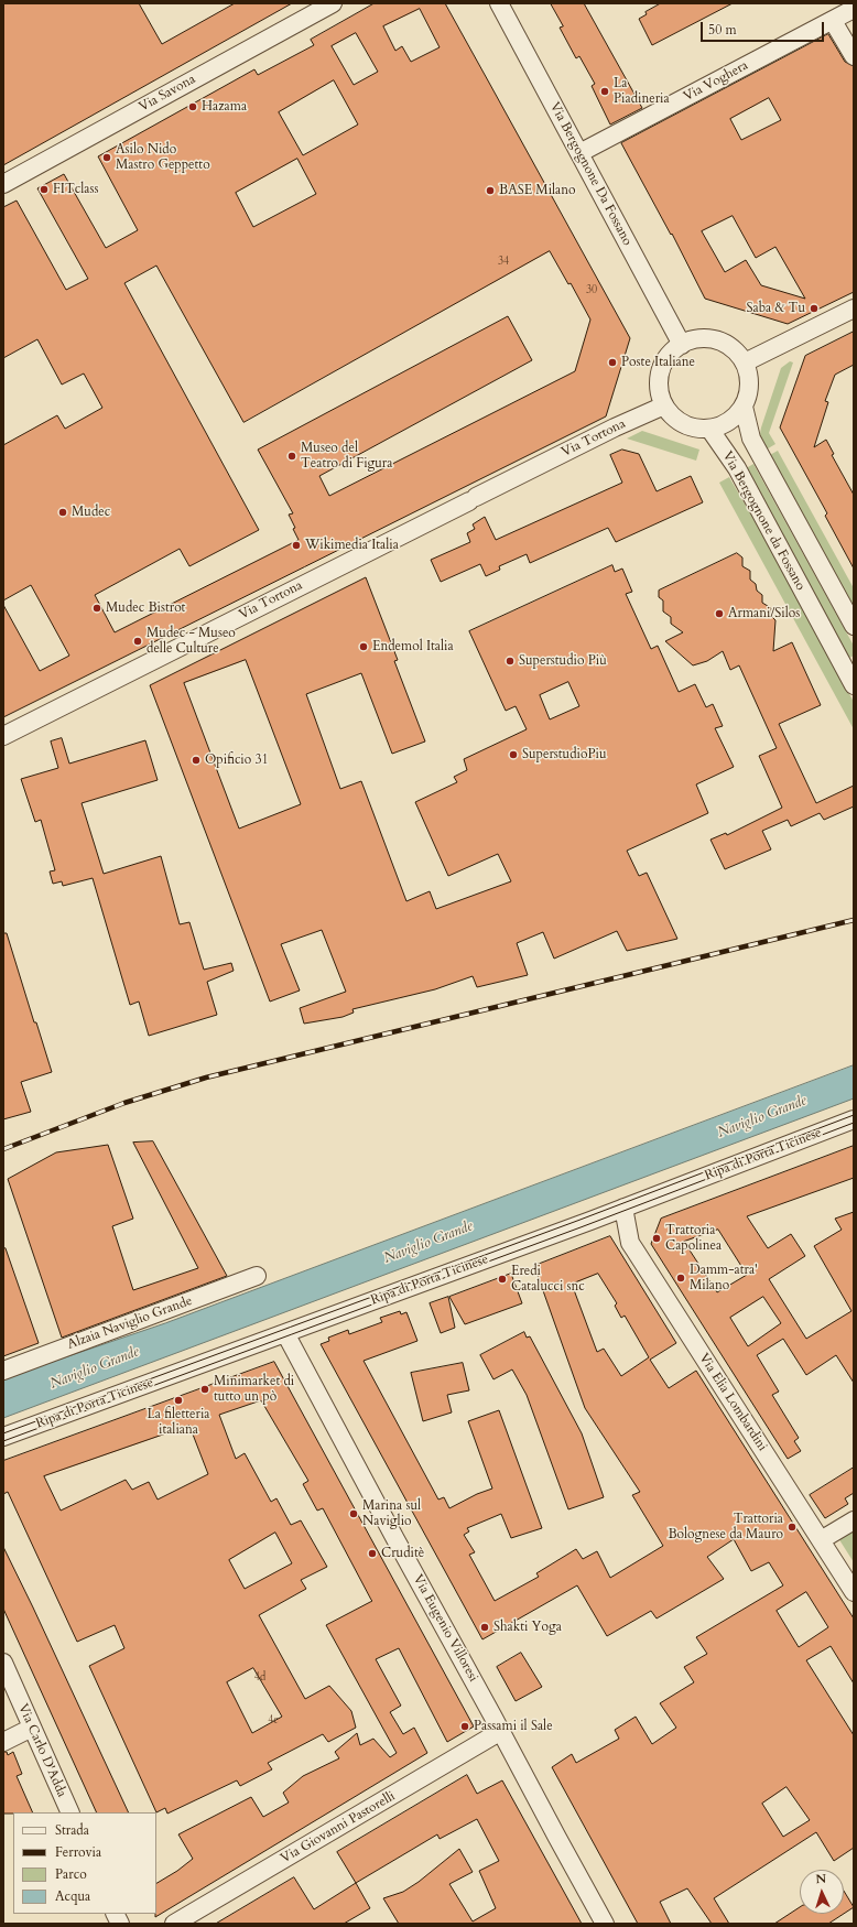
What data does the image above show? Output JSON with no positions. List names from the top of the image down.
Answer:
{
  "streets": {
    "street": [
      "Via Voghera",
      "Via Savona",
      "Via Bergognone Da Fossano",
      "Via Tortona",
      "Via Bergognone da Fossano",
      "Ripa di Porta Ticinese",
      "Alzaia Naviglio Grande",
      "Via Elia Lombardini",
      "Via Eugenio Villoresi",
      "Via Carlo D'Adda",
      "Via Giovanni Pastorelli"
    ]
  },
  "crossings": [
    ["Via Voghera", "Via Bergognone Da Fossano"],
    ["Via Bergognone Da Fossano", "Via Tortona"],
    ["Via Bergognone Da Fossano", "Via Bergognone da Fossano"],
    ["Via Tortona", "Via Bergognone da Fossano"],
    ["Ripa di Porta Ticinese", "Via Elia Lombardini"],
    ["Ripa di Porta Ticinese", "Via Eugenio Villoresi"],
    ["Via Eugenio Villoresi", "Via Giovanni Pastorelli"]
  ],
  "water": ["Naviglio Grande"],
  "places": [
    "La Piadineria",
    "Hazama",
    "Asilo Nido Mastro Geppetto",
    "FITclass",
    "BASE Milano",
    "Saba & Tu",
    "Poste Italiane",
    "Museo del Teatro di Figura",
    "Mudec",
    "Wikimedia Italia",
    "Mudec Bistrot",
    "Armani/Silos",
    "Mudec - Museo delle Culture",
    "Endemol Italia",
    "Superstudio Più",
    "SuperstudioPiu",
    "Opificio 31",
    "Trattoria Capolinea",
    "Damm-atra' Milano",
    "Eredi Catalucci snc",
    "Minimarket di tutto un pò",
    "La filetteria italiana",
    "Marina sul Naviglio",
    "Trattoria Bolognese da Mauro",
    "Cruditè",
    "Shakti Yoga",
    "Passami il Sale"
  ],
  "house_numbers": [
    "34",
    "30",
    "4d",
    "4c"
  ],
  "legend": [
    "Strada",
    "Ferrovia",
    "Parco",
    "Acqua"
  ],
  "scale_bar": "50 m",
  "north": "top"
}
